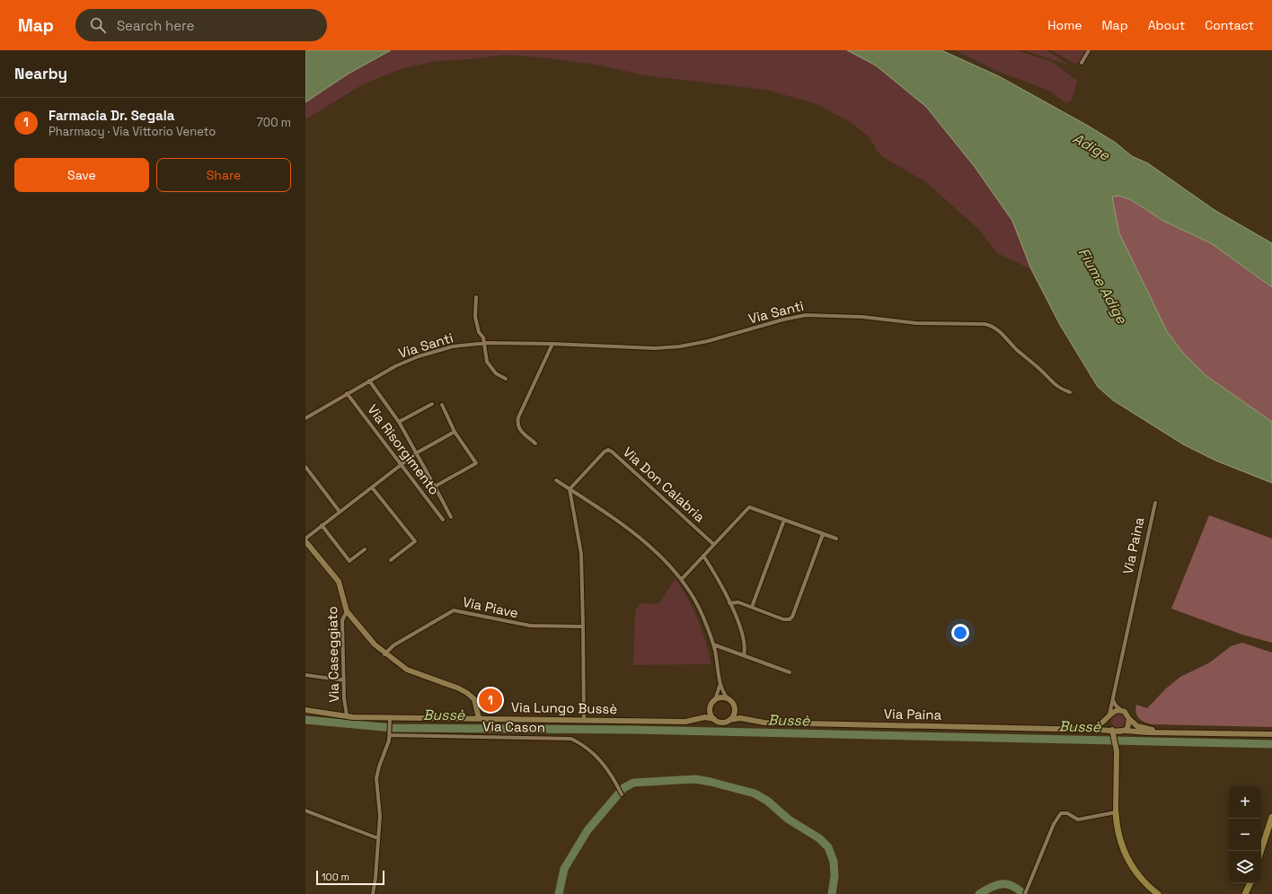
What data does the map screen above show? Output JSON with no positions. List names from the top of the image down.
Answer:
{
  "streets": {
    "main road": ["Via Paina", "Via Caseggiato", "Via Lungo Bussè"],
    "street": [
      "Via Santi",
      "Via Risorgimento",
      "Via Don Calabria",
      "Via Piave",
      "Via Cason"
    ]
  },
  "crossings": [
    ["Via Santi", "Via Risorgimento"],
    ["Via Paina", "Via Lungo Bussè"],
    ["Via Caseggiato", "Via Lungo Bussè"]
  ],
  "water": ["Adige", "Fiume Adige", "Bussè"],
  "scale_bar": "100 m",
  "page": {
    "header": "Map",
    "search": "Search here",
    "nav": [
      "Home",
      "Map",
      "About",
      "Contact"
    ],
    "heading": "Nearby",
    "list": [
      {
        "mark": "1",
        "name": "Farmacia Dr. Segala",
        "note": "Pharmacy · Via Vittorio Veneto",
        "value": "700 m"
      }
    ],
    "buttons": ["Save", "Share"],
    "pins": "1",
    "map_buttons": ["+", "−"],
    "scale": "100 m"
  }
}
